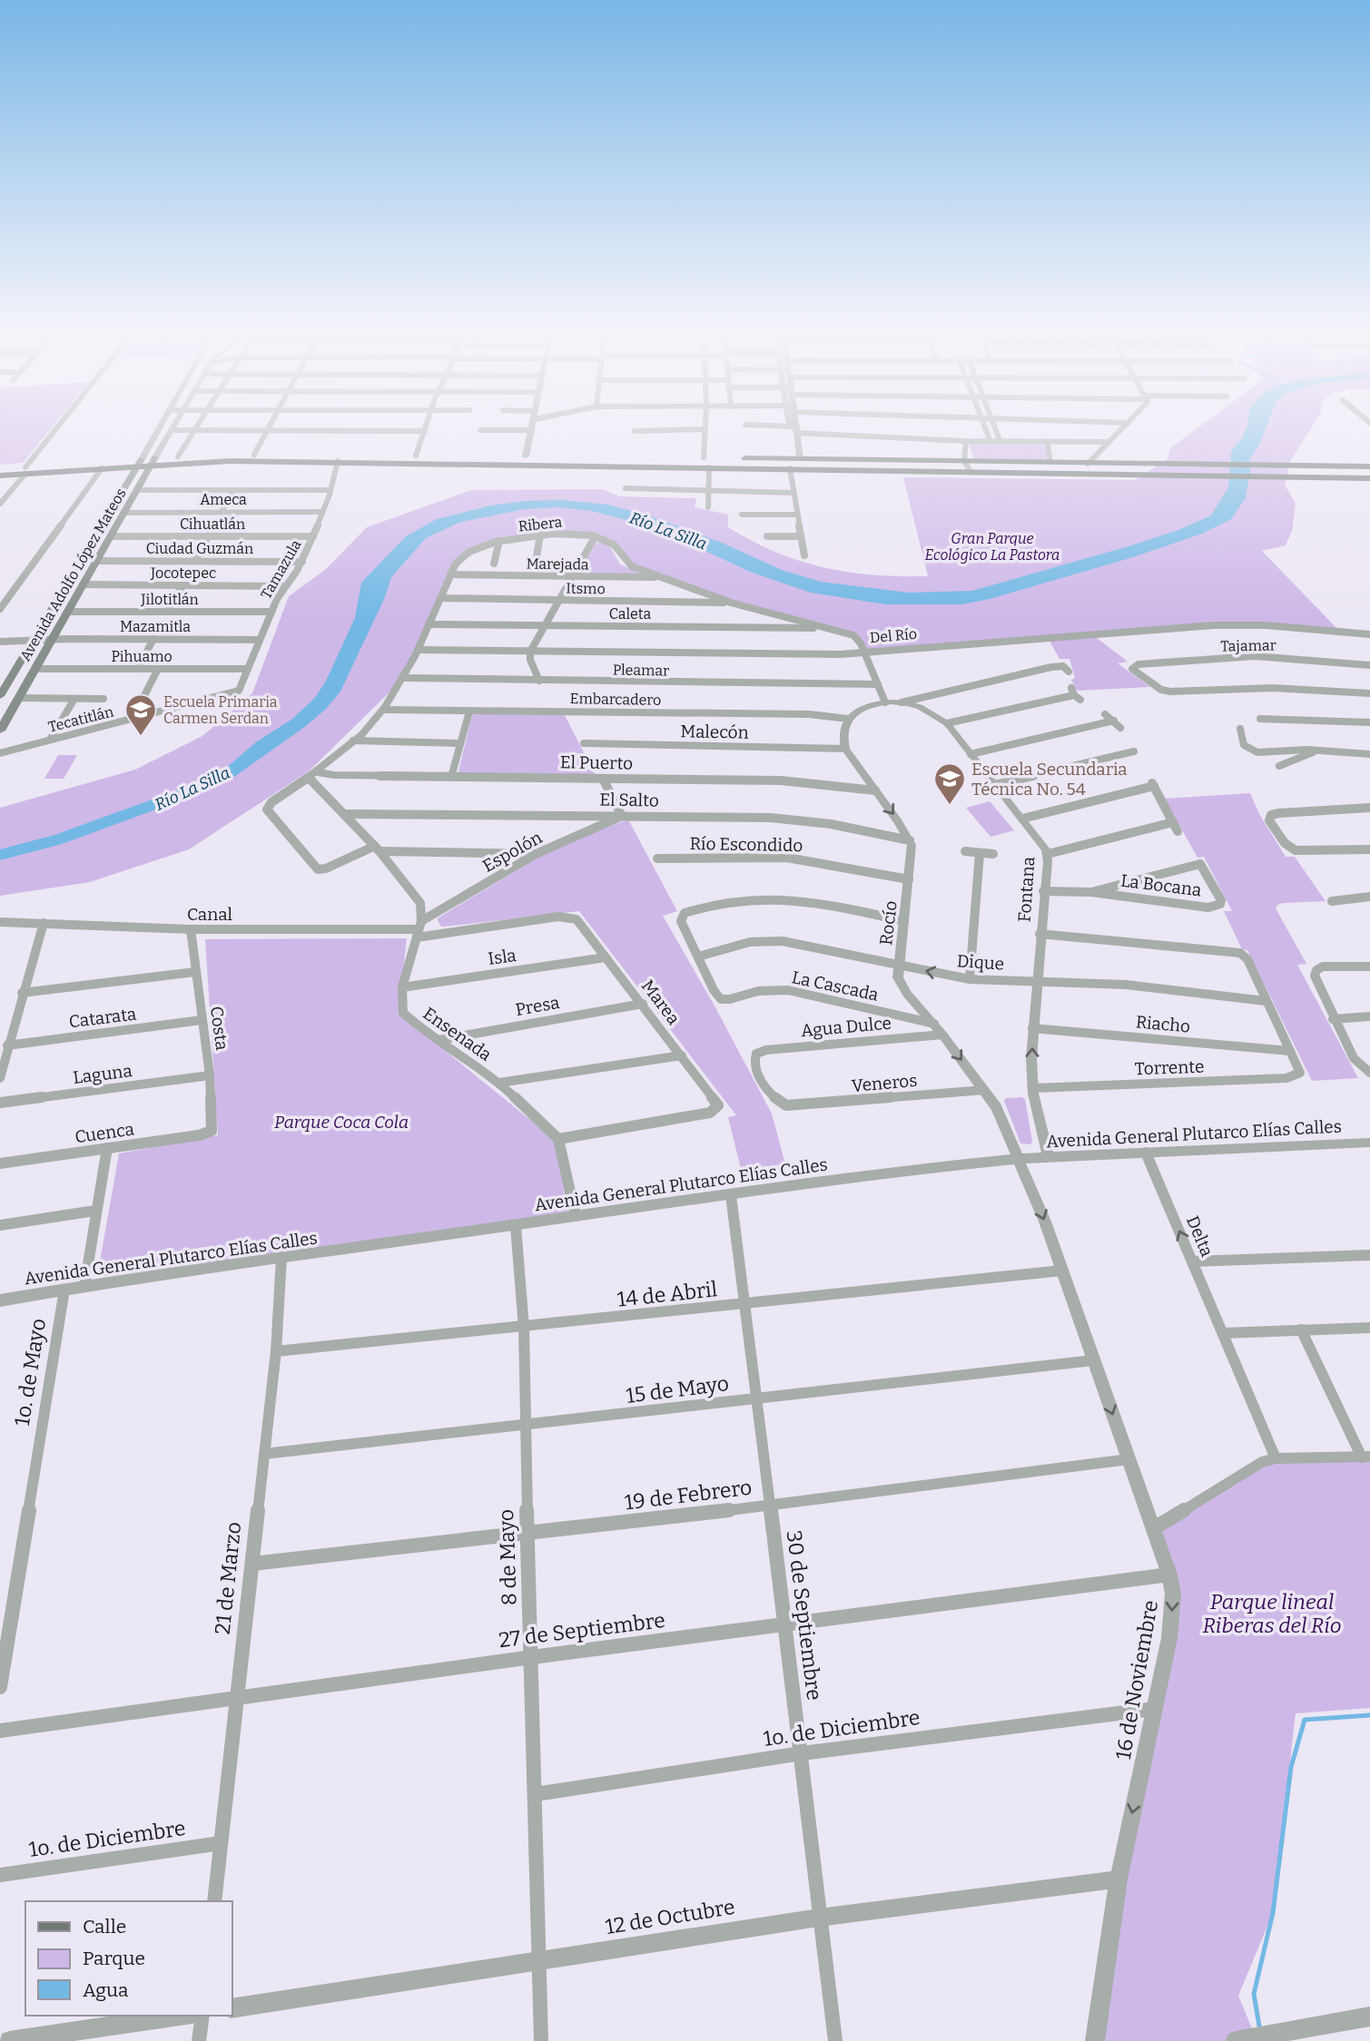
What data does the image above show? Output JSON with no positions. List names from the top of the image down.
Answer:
{
  "streets": {
    "main road": ["Avenida Adolfo López Mateos"],
    "street": [
      "Ameca",
      "Cihuatlán",
      "Ribera",
      "Ciudad Guzmán",
      "Marejada",
      "Tamazula",
      "Jocotepec",
      "Itsmo",
      "Jilotitlán",
      "Caleta",
      "Mazamitla",
      "Del Río",
      "Tajamar",
      "Pihuamo",
      "Pleamar",
      "Embarcadero",
      "Tecatitlán",
      "Malecón",
      "El Puerto",
      "El Salto",
      "Río Escondido",
      "Espolón",
      "La Bocana",
      "Fontana",
      "Canal",
      "Rocío",
      "Isla",
      "Dique",
      "La Cascada",
      "Marea",
      "Presa",
      "Catarata",
      "Riacho",
      "Agua Dulce",
      "Costa",
      "Ensenada",
      "Torrente",
      "Laguna",
      "Veneros",
      "Cuenca",
      "Avenida General Plutarco Elías Calles",
      "Delta",
      "14 de Abril",
      "1o. de Mayo",
      "15 de Mayo",
      "19 de Febrero",
      "8 de Mayo",
      "21 de Marzo",
      "30 de Septiembre",
      "27 de Septiembre",
      "16 de Noviembre",
      "1o. de Diciembre",
      "12 de Octubre"
    ]
  },
  "crossings": [
    ["Ameca", "Tamazula"],
    ["Ameca", "Avenida Adolfo López Mateos"],
    ["Cihuatlán", "Tamazula"],
    ["Cihuatlán", "Avenida Adolfo López Mateos"],
    ["Ribera", "Marejada"],
    ["Ribera", "Itsmo"],
    ["Ribera", "Caleta"],
    ["Ribera", "Del Río"],
    ["Ribera", "Pleamar"],
    ["Ribera", "Embarcadero"],
    ["Ribera", "El Puerto"],
    ["Ribera", "Fontana"],
    ["Ciudad Guzmán", "Tamazula"],
    ["Ciudad Guzmán", "Avenida Adolfo López Mateos"],
    ["Tamazula", "Jocotepec"],
    ["Tamazula", "Jilotitlán"],
    ["Tamazula", "Mazamitla"],
    ["Tamazula", "Pihuamo"],
    ["Tamazula", "Tecatitlán"],
    ["Jocotepec", "Avenida Adolfo López Mateos"],
    ["Avenida Adolfo López Mateos", "Jilotitlán"],
    ["Avenida Adolfo López Mateos", "Mazamitla"],
    ["Avenida Adolfo López Mateos", "Pihuamo"],
    ["El Salto", "Espolón"],
    ["El Salto", "Rocío"],
    ["Río Escondido", "Rocío"],
    ["Espolón", "Canal"],
    ["Espolón", "Ensenada"],
    ["La Bocana", "Fontana"],
    ["Fontana", "Dique"],
    ["Fontana", "Riacho"],
    ["Fontana", "Torrente"],
    ["Fontana", "Avenida General Plutarco Elías Calles"],
    ["Canal", "Marea"],
    ["Canal", "Costa"],
    ["Canal", "Ensenada"],
    ["Rocío", "Dique"],
    ["Rocío", "La Cascada"],
    ["Rocío", "Agua Dulce"],
    ["Rocío", "Veneros"],
    ["Rocío", "Avenida General Plutarco Elías Calles"],
    ["Rocío", "16 de Noviembre"],
    ["Isla", "Marea"],
    ["Isla", "Ensenada"],
    ["Dique", "La Cascada"],
    ["Marea", "Presa"],
    ["Marea", "Ensenada"],
    ["Presa", "Ensenada"],
    ["Catarata", "Costa"],
    ["Riacho", "Torrente"],
    ["Agua Dulce", "Veneros"],
    ["Costa", "Laguna"],
    ["Costa", "Cuenca"],
    ["Avenida General Plutarco Elías Calles", "Delta"],
    ["Avenida General Plutarco Elías Calles", "1o. de Mayo"],
    ["Avenida General Plutarco Elías Calles", "8 de Mayo"],
    ["Avenida General Plutarco Elías Calles", "21 de Marzo"],
    ["Avenida General Plutarco Elías Calles", "30 de Septiembre"],
    ["Avenida General Plutarco Elías Calles", "16 de Noviembre"],
    ["14 de Abril", "8 de Mayo"],
    ["14 de Abril", "21 de Marzo"],
    ["14 de Abril", "30 de Septiembre"],
    ["14 de Abril", "16 de Noviembre"],
    ["15 de Mayo", "8 de Mayo"],
    ["15 de Mayo", "21 de Marzo"],
    ["15 de Mayo", "30 de Septiembre"],
    ["15 de Mayo", "16 de Noviembre"],
    ["19 de Febrero", "8 de Mayo"],
    ["19 de Febrero", "21 de Marzo"],
    ["19 de Febrero", "30 de Septiembre"],
    ["19 de Febrero", "16 de Noviembre"],
    ["8 de Mayo", "27 de Septiembre"],
    ["8 de Mayo", "1o. de Diciembre"],
    ["8 de Mayo", "12 de Octubre"],
    ["21 de Marzo", "27 de Septiembre"],
    ["21 de Marzo", "1o. de Diciembre"],
    ["30 de Septiembre", "27 de Septiembre"],
    ["30 de Septiembre", "1o. de Diciembre"],
    ["30 de Septiembre", "12 de Octubre"],
    ["27 de Septiembre", "16 de Noviembre"],
    ["16 de Noviembre", "1o. de Diciembre"],
    ["16 de Noviembre", "12 de Octubre"]
  ],
  "one_way": ["Delta", "16 de Noviembre"],
  "water": ["Río La Silla"],
  "parks": ["Gran Parque Ecológico La Pastora", "Parque Coca Cola", "Parque lineal Riberas del Río"],
  "places": {
    "school or university": ["Escuela Primaria Carmen Serdan", "Escuela Secundaria Técnica No. 54"]
  },
  "legend": ["Calle", "Parque", "Agua"]
}
